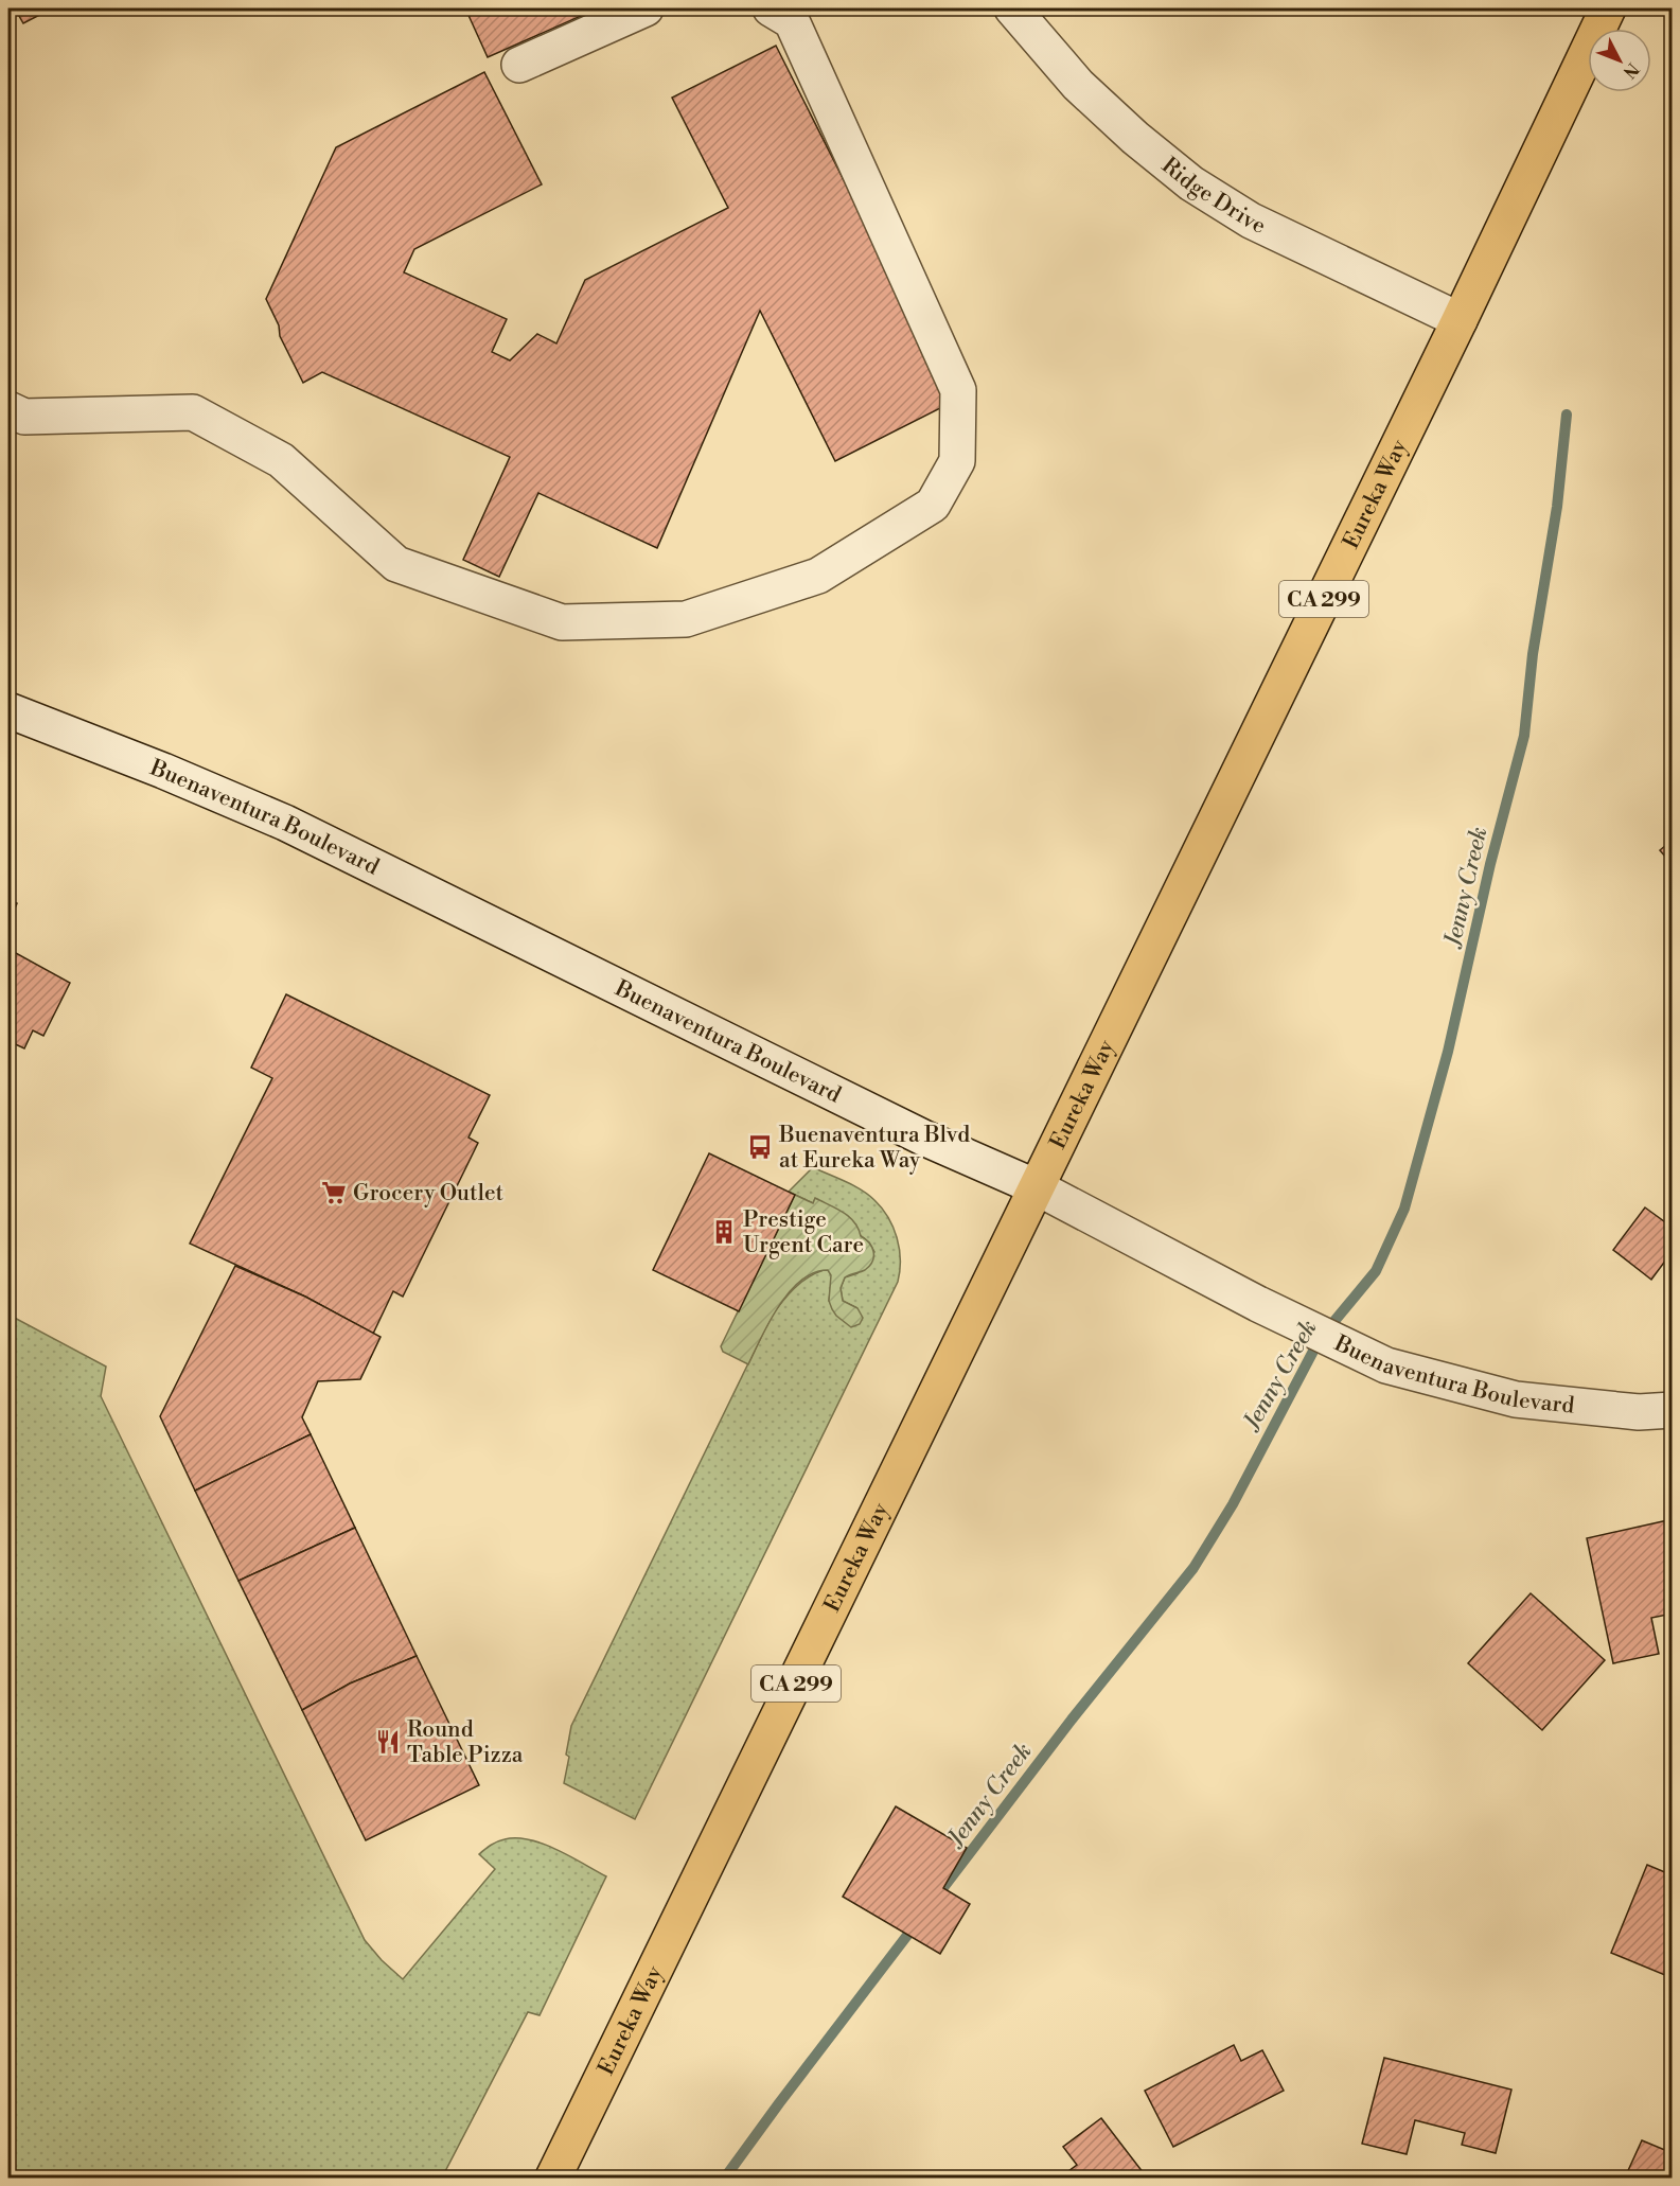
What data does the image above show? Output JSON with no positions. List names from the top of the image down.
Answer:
{
  "streets": {
    "highway": ["Eureka Way", "CA 299"],
    "street": ["Ridge Drive", "Buenaventura Boulevard"]
  },
  "crossings": [
    ["Ridge Drive", "Eureka Way"],
    ["Eureka Way", "Buenaventura Boulevard"]
  ],
  "water": ["Jenny Creek"],
  "places": {
    "bus stop": ["Buenaventura Blvd at Eureka Way"],
    "supermarket": ["Grocery Outlet"],
    "building": ["Prestige Urgent Care"],
    "restaurant": ["Round Table Pizza"]
  },
  "north": "bottom right"
}
